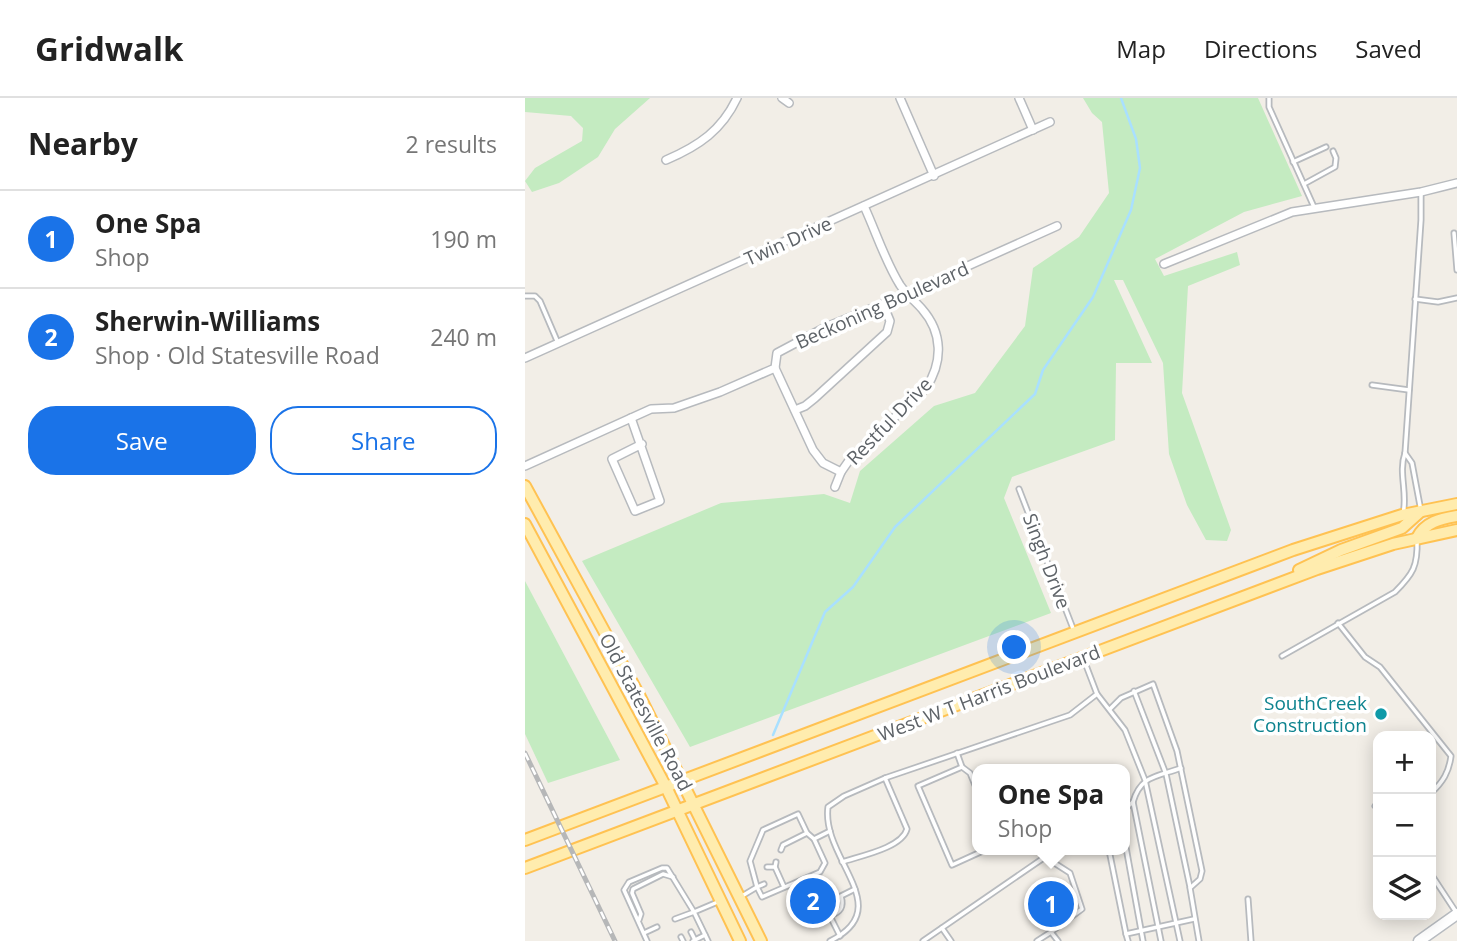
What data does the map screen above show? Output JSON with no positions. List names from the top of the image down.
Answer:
{
  "streets": {
    "main road": ["West W T Harris Boulevard", "Old Statesville Road"],
    "street": ["Twin Drive", "Beckoning Boulevard", "Restful Drive"],
    "lane": ["Singh Drive"]
  },
  "crossings": [
    ["Twin Drive", "Restful Drive"],
    ["Beckoning Boulevard", "Restful Drive"],
    ["Singh Drive", "West W T Harris Boulevard"],
    ["West W T Harris Boulevard", "Old Statesville Road"]
  ],
  "places": ["SouthCreek Construction"],
  "page": {
    "header": "Gridwalk",
    "nav": ["Map", "Directions", "Saved"],
    "heading": ["Nearby", "2 results"],
    "list": [
      {
        "mark": "1",
        "name": "One Spa",
        "note": "Shop",
        "value": "190 m"
      },
      {
        "mark": "2",
        "name": "Sherwin-Williams",
        "note": "Shop · Old Statesville Road",
        "value": "240 m"
      }
    ],
    "buttons": ["Save", "Share"],
    "map_buttons": ["+", "−"],
    "popup": ["One Spa", "Shop"],
    "pins": ["2", "1"]
  }
}
